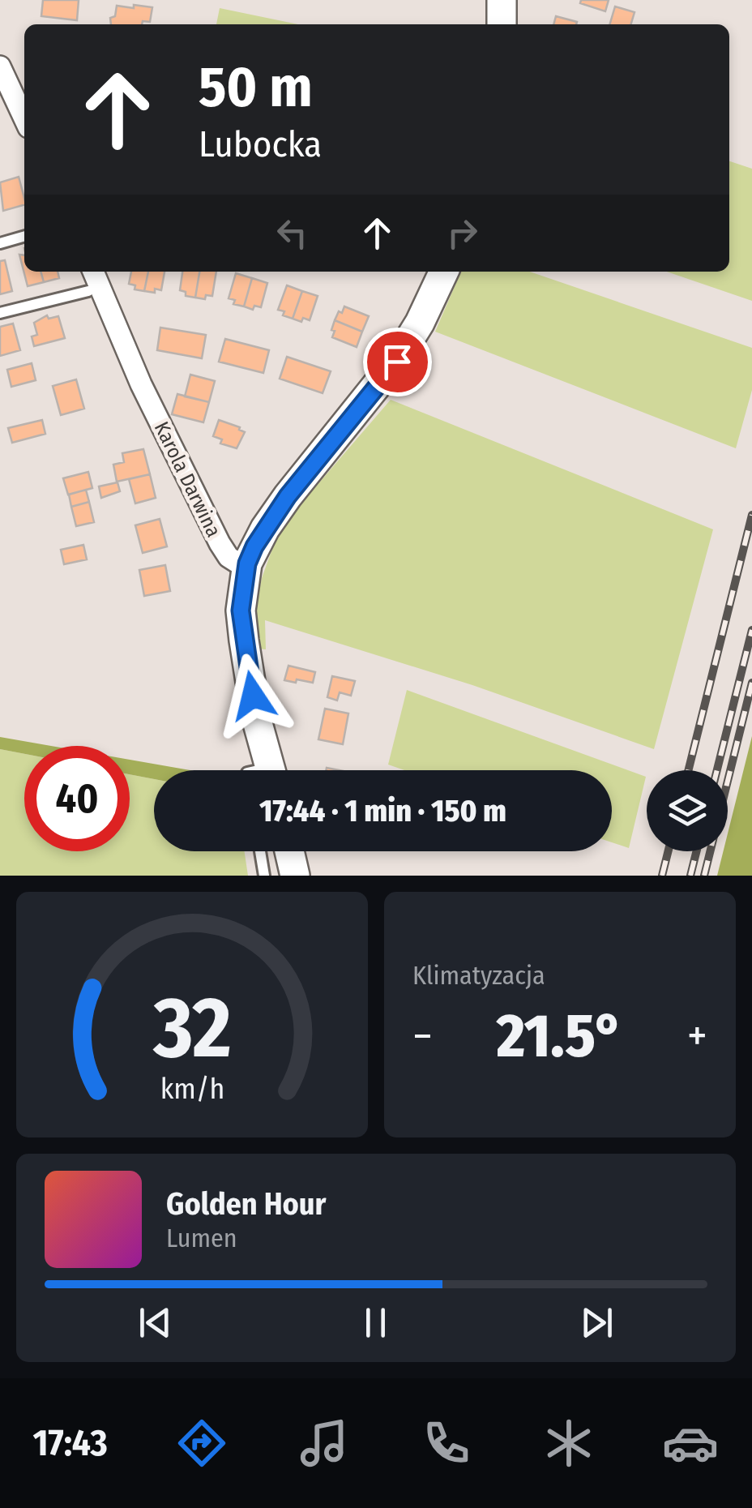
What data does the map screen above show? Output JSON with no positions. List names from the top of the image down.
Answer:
{
  "streets": {
    "street": ["Karola Darwina"]
  },
  "page": {
    "turn": ["50 m", "Lubocka"],
    "limit": "40",
    "trip": "17:44 · 1 min · 150 m",
    "tile": "Klimatyzacja",
    "heat": ["−", "21.5°", "+"],
    "song": ["Golden Hour", "Lumen"],
    "tabs": "17:43",
    "gauge": ["32", "km/h"]
  }
}
